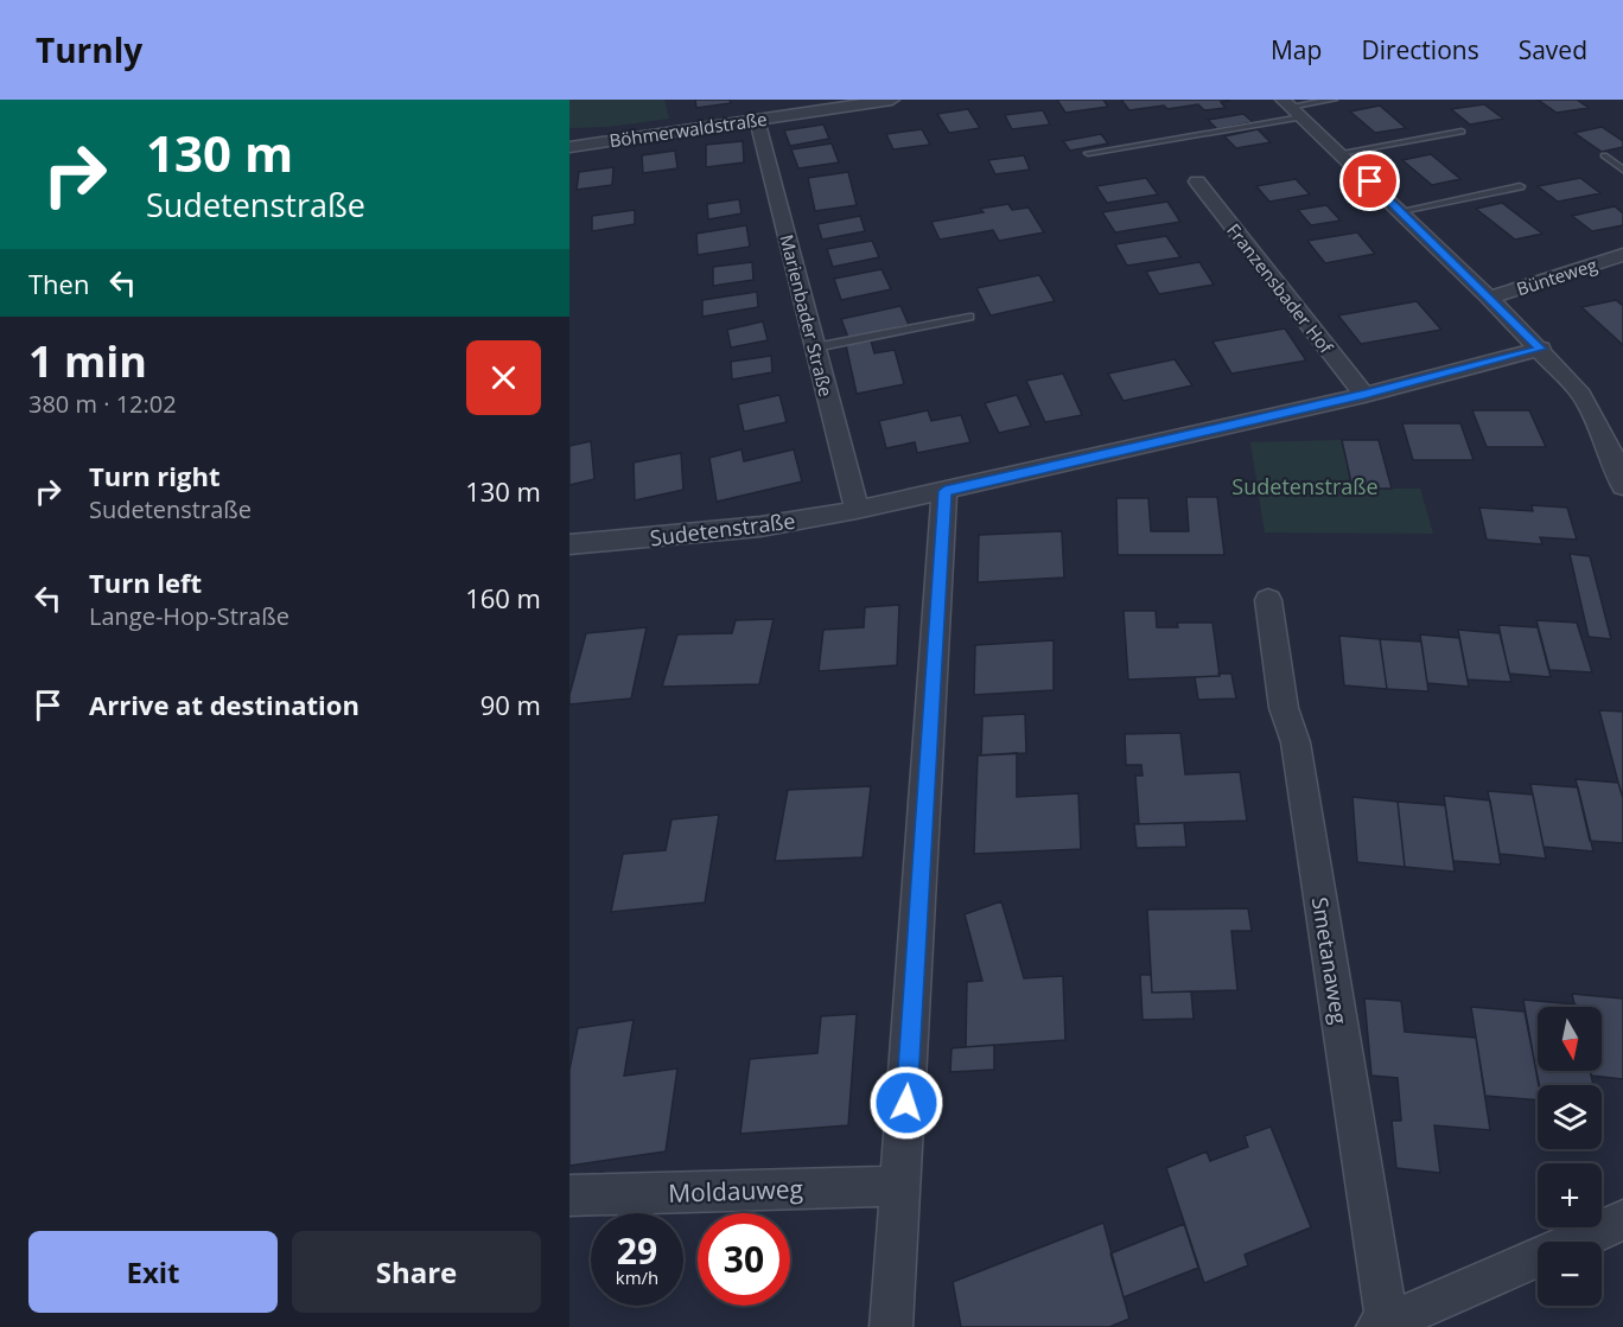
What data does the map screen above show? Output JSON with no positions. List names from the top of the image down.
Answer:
{
  "streets": {
    "street": [
      "Böhmerwaldstraße",
      "Bünteweg",
      "Franzensbader Hof",
      "Marienbader Straße",
      "Sudetenstraße",
      "Smetanaweg",
      "Moldauweg"
    ]
  },
  "crossings": [
    ["Böhmerwaldstraße", "Marienbader Straße"],
    ["Franzensbader Hof", "Sudetenstraße"],
    ["Marienbader Straße", "Sudetenstraße"]
  ],
  "parks": ["Sudetenstraße"],
  "north": "bottom",
  "page": {
    "header": "Turnly",
    "nav": ["Map", "Directions", "Saved"],
    "turn": ["130 m", "Sudetenstraße"],
    "then": "Then",
    "heading": ["1 min", "380 m · 12:02"],
    "list": [
      {
        "name": "Turn right",
        "note": "Sudetenstraße",
        "value": "130 m"
      },
      {
        "name": "Turn left",
        "note": "Lange-Hop-Straße",
        "value": "160 m"
      },
      {
        "name": "Arrive at destination",
        "value": "90 m"
      }
    ],
    "map_buttons": ["+", "−"],
    "speed": "29 km/h",
    "limit": "30",
    "buttons": ["Exit", "Share"]
  }
}
